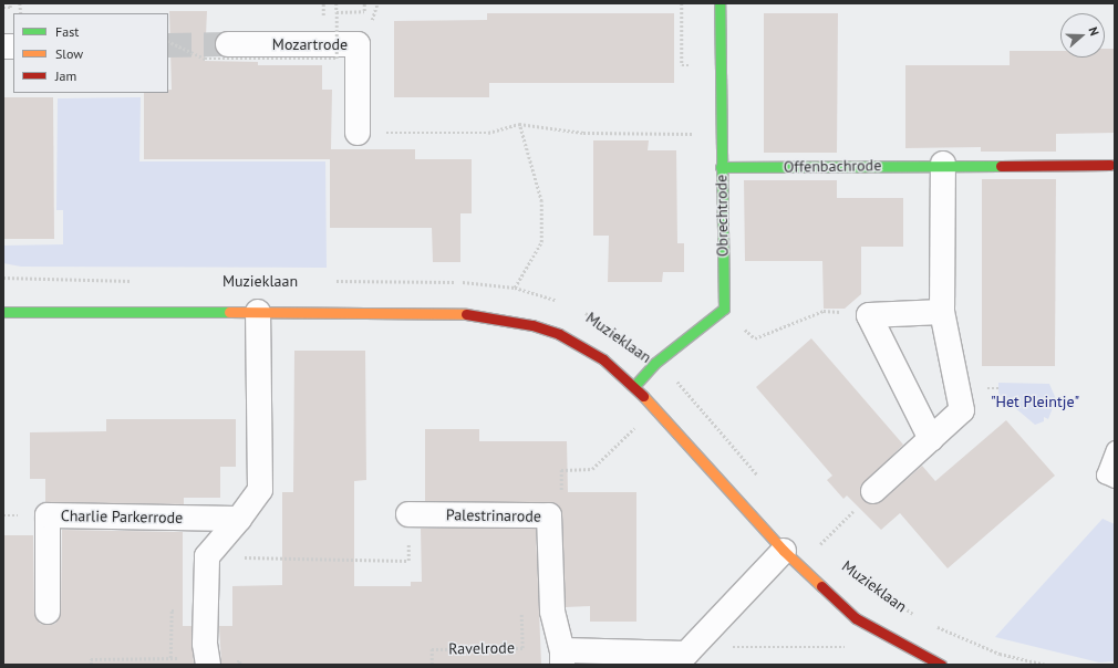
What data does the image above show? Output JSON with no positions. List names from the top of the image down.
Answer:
{
  "streets": {
    "street": [
      "Mozartrode",
      "Offenbachrode",
      "Obrechtrode",
      "Muzieklaan",
      "Palestrinarode",
      "Charlie Parkerrode"
    ],
    "path": ["Ravelrode"]
  },
  "crossings": [
    ["Offenbachrode", "Obrechtrode"],
    ["Muzieklaan", "Palestrinarode"]
  ],
  "parks": ["\"Het Pleintje\""],
  "legend": ["Fast", "Slow", "Jam"],
  "north": "right"
}
